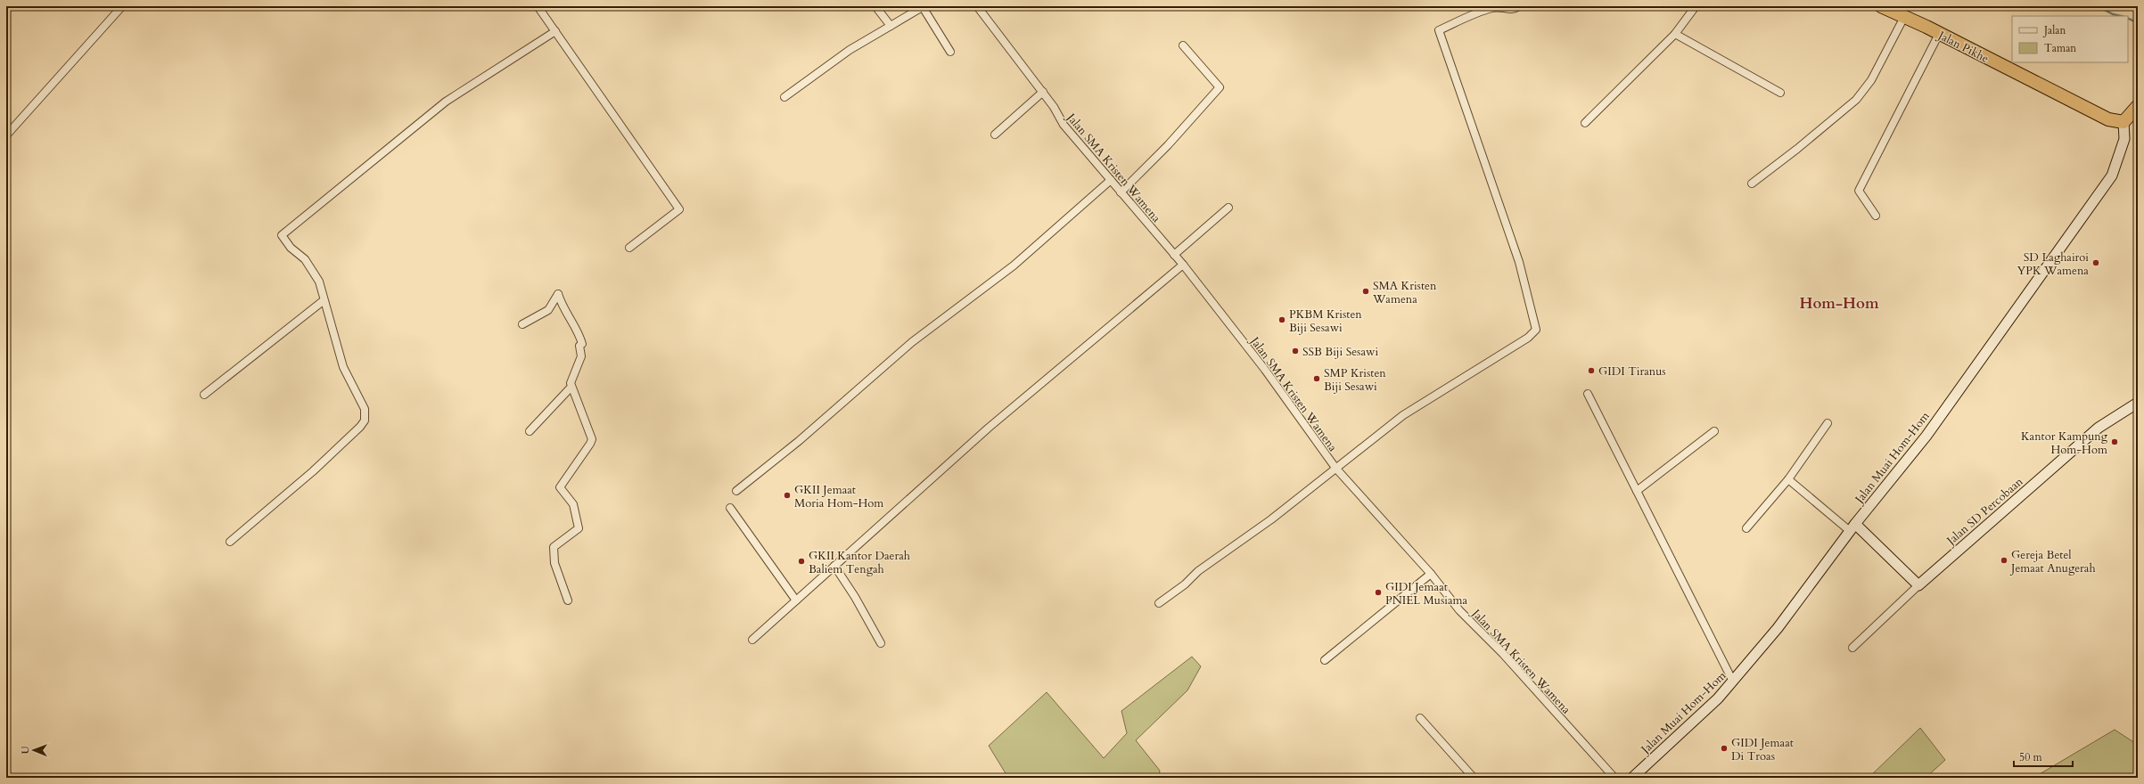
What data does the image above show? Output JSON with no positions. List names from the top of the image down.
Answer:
{
  "streets": {
    "highway": ["Jalan Pikhe"],
    "street": ["Jalan SMA Kristen Wamena", "Jalan Muai Hom-Hom", "Jalan SD Percobaan"]
  },
  "crossings": [
    ["Jalan Pikhe", "Jalan Muai Hom-Hom"]
  ],
  "districts": ["Hom-Hom"],
  "places": [
    "SD Laghairoi YPK Wamena",
    "SMA Kristen Wamena",
    "PKBM Kristen Biji Sesawi",
    "SSB Biji Sesawi",
    "GIDI Tiranus",
    "SMP Kristen Biji Sesawi",
    "Kantor Kampung Hom-Hom",
    "GKII Jemaat Moria Hom-Hom",
    "Gereja Betel Jemaat Anugerah",
    "GKII Kantor Daerah Baliem Tengah",
    "GIDI Jemaat PNIEL Musiama",
    "GIDI Jemaat Di Troas"
  ],
  "legend": ["Jalan", "Taman"],
  "scale_bar": "50 m",
  "north": "left"
}
